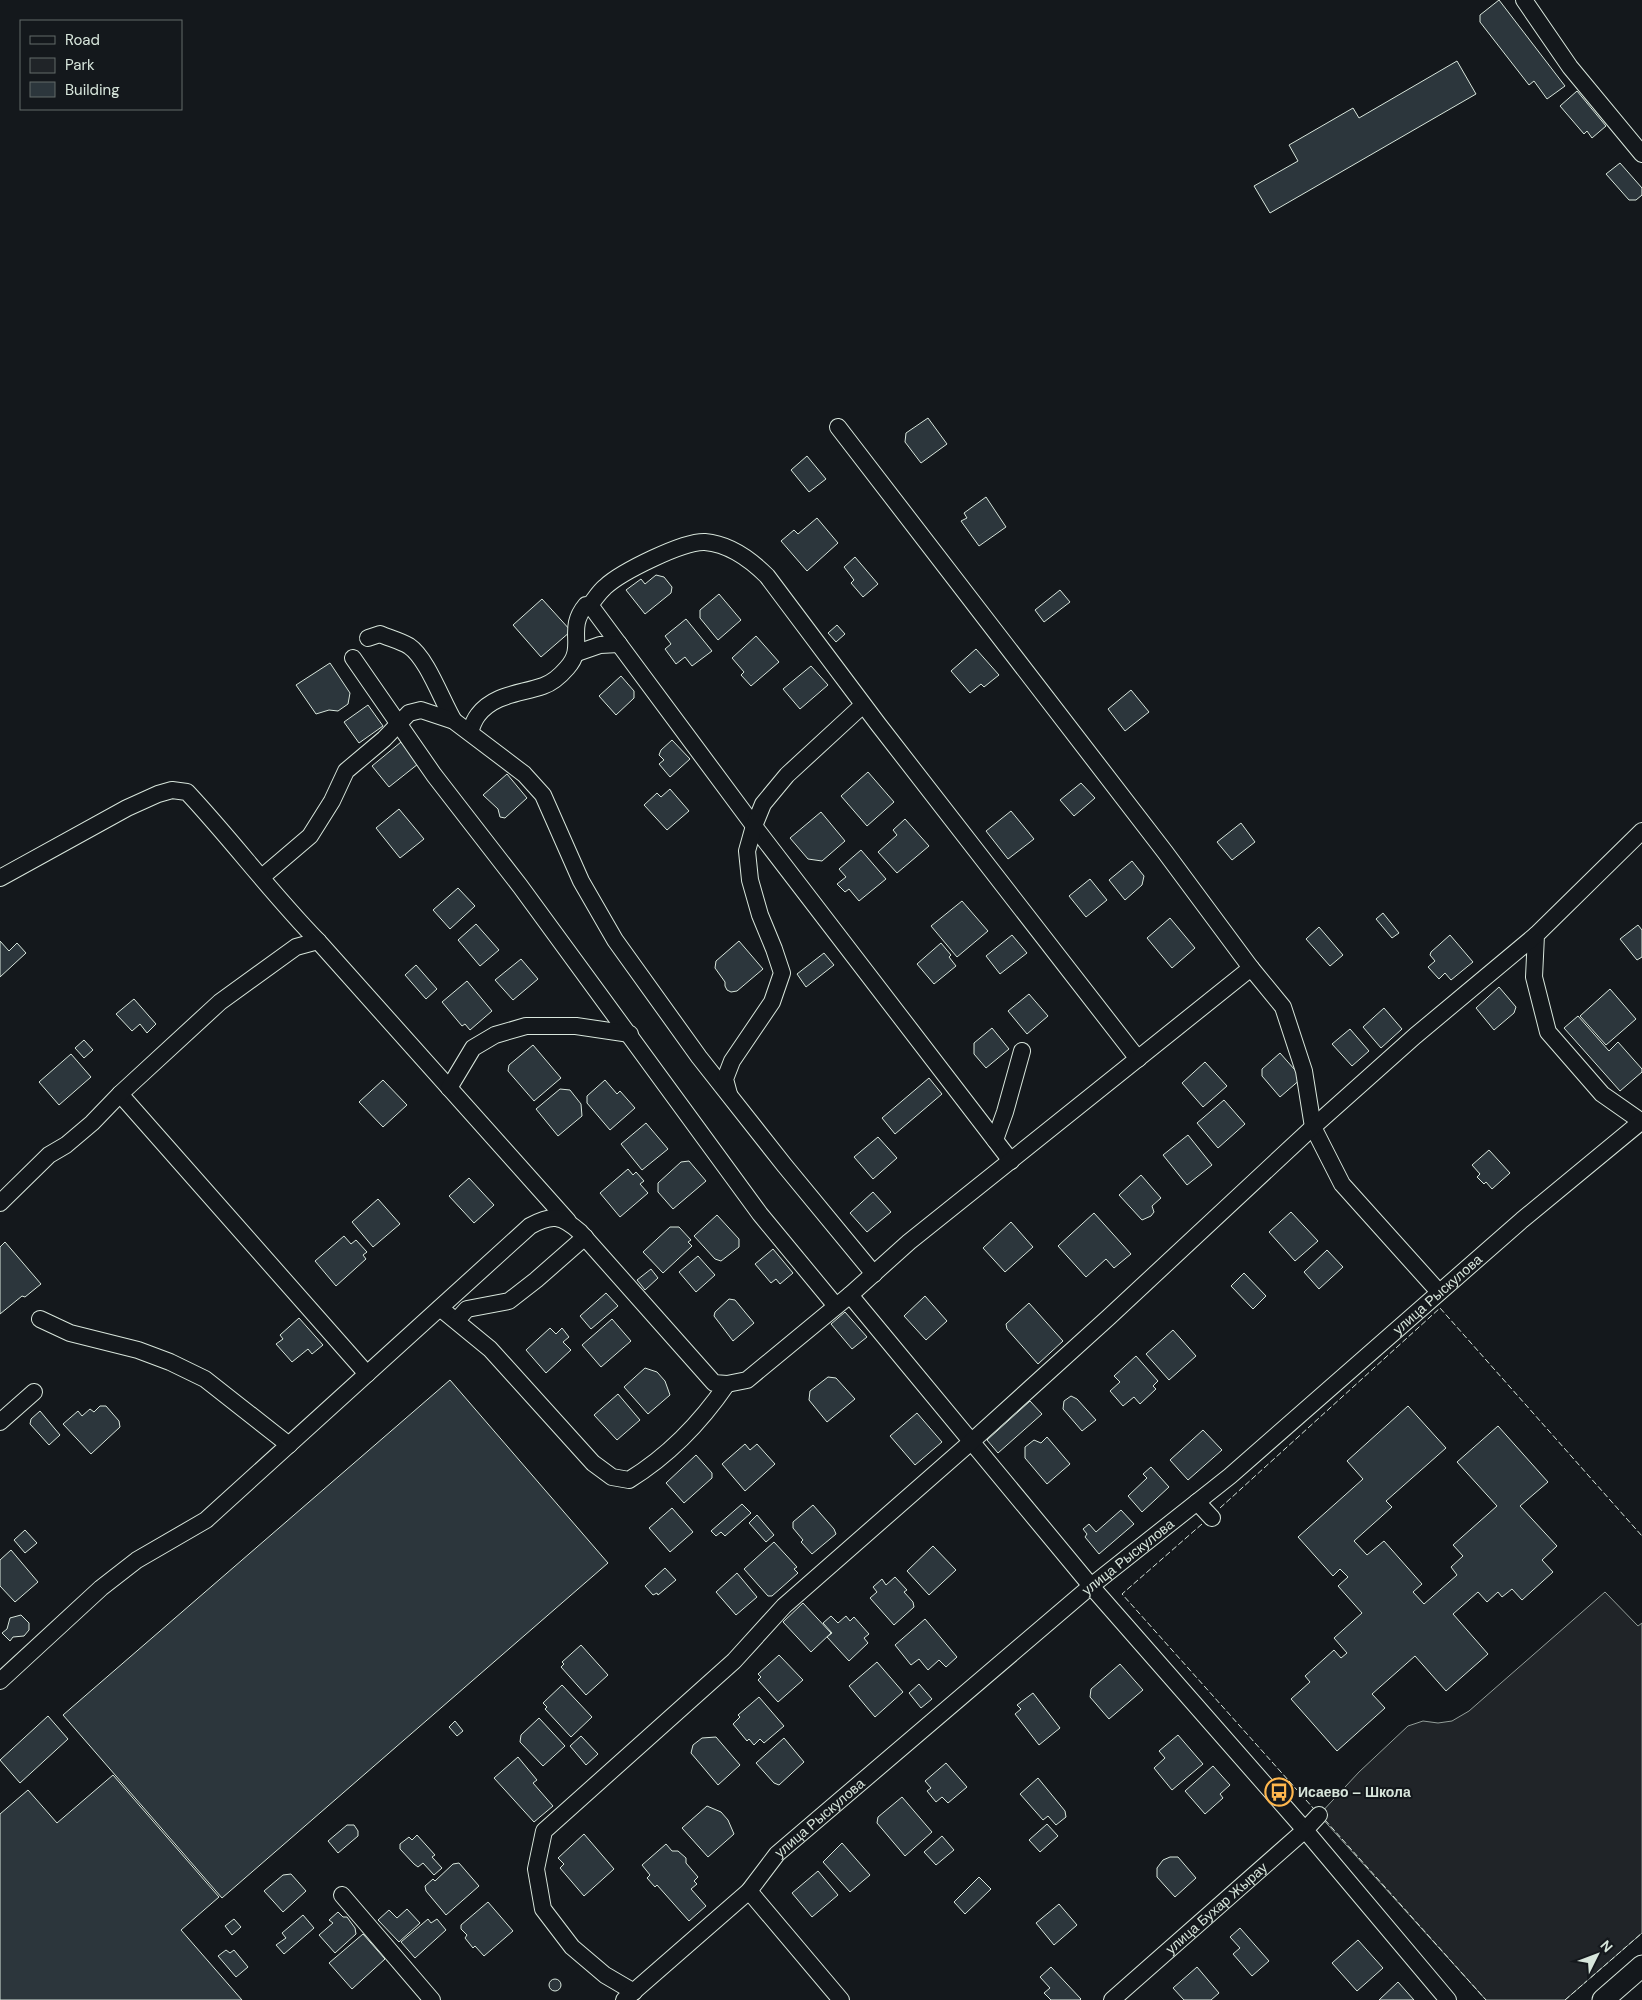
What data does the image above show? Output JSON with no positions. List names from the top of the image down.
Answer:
{
  "streets": {
    "street": ["улица Рыскулова", "улица Бухар Жырау"]
  },
  "places": {
    "bus stop": ["Исаево – Школа"]
  },
  "legend": ["Road", "Park", "Building"],
  "north": "top right"
}
